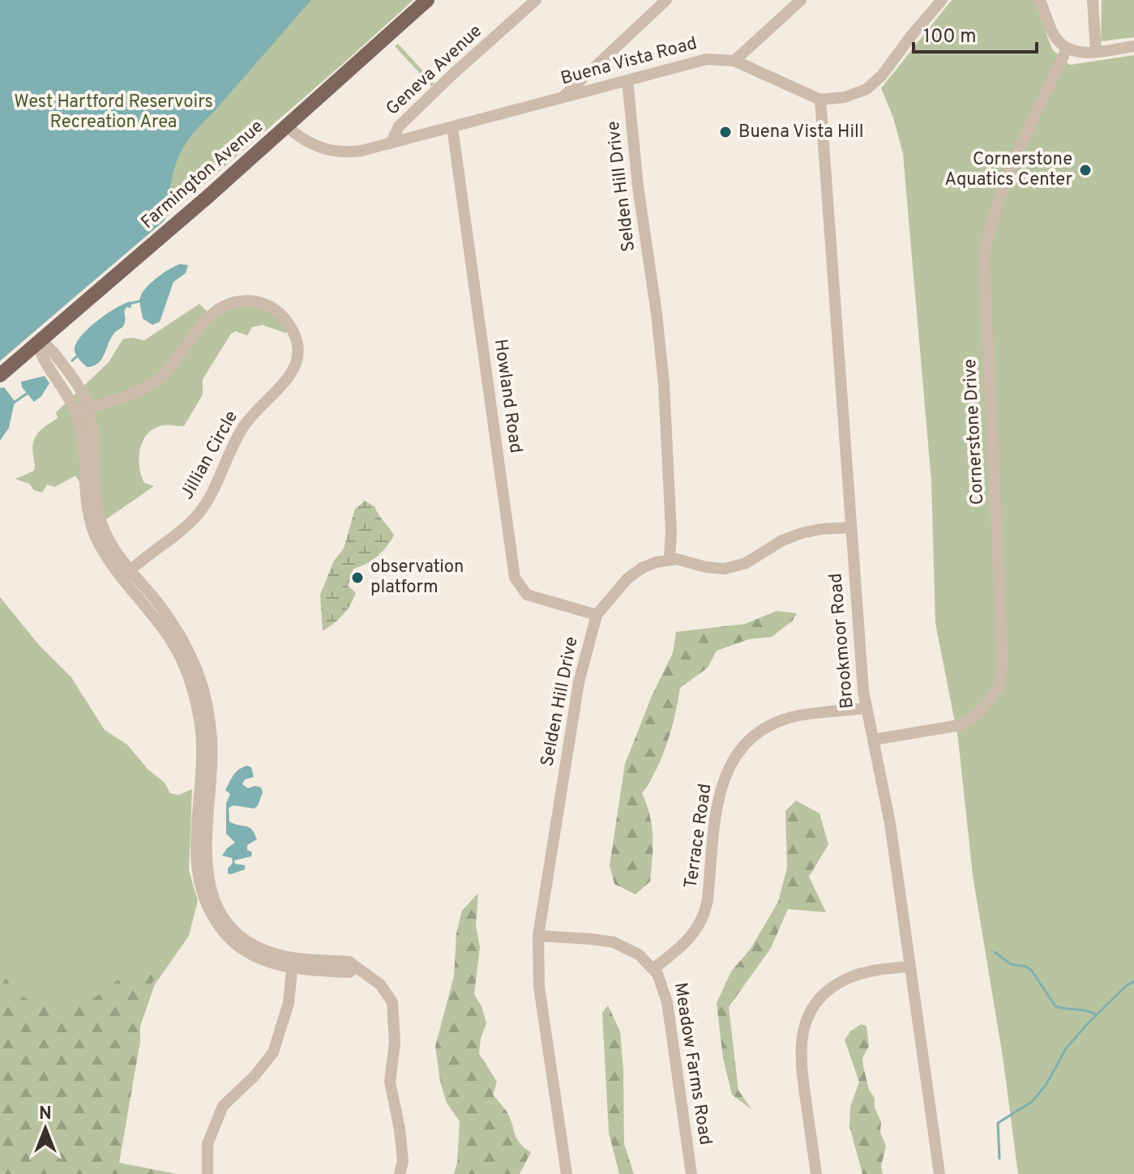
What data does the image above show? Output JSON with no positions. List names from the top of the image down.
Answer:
{
  "streets": {
    "main road": ["Farmington Avenue"],
    "street": [
      "Buena Vista Road",
      "Geneva Avenue",
      "Selden Hill Drive",
      "Howland Road",
      "Cornerstone Drive",
      "Jillian Circle",
      "Brookmoor Road",
      "Terrace Road",
      "Meadow Farms Road"
    ]
  },
  "crossings": [
    ["Buena Vista Road", "Geneva Avenue"],
    ["Buena Vista Road", "Farmington Avenue"],
    ["Buena Vista Road", "Selden Hill Drive"],
    ["Buena Vista Road", "Howland Road"],
    ["Buena Vista Road", "Brookmoor Road"],
    ["Selden Hill Drive", "Howland Road"],
    ["Selden Hill Drive", "Meadow Farms Road"],
    ["Cornerstone Drive", "Brookmoor Road"],
    ["Brookmoor Road", "Terrace Road"],
    ["Terrace Road", "Meadow Farms Road"]
  ],
  "parks": ["West Hartford Reservoirs Recreation Area"],
  "places": ["Buena Vista Hill", "Cornerstone Aquatics Center", "observation platform"],
  "scale_bar": "100 m",
  "north": "top"
}
